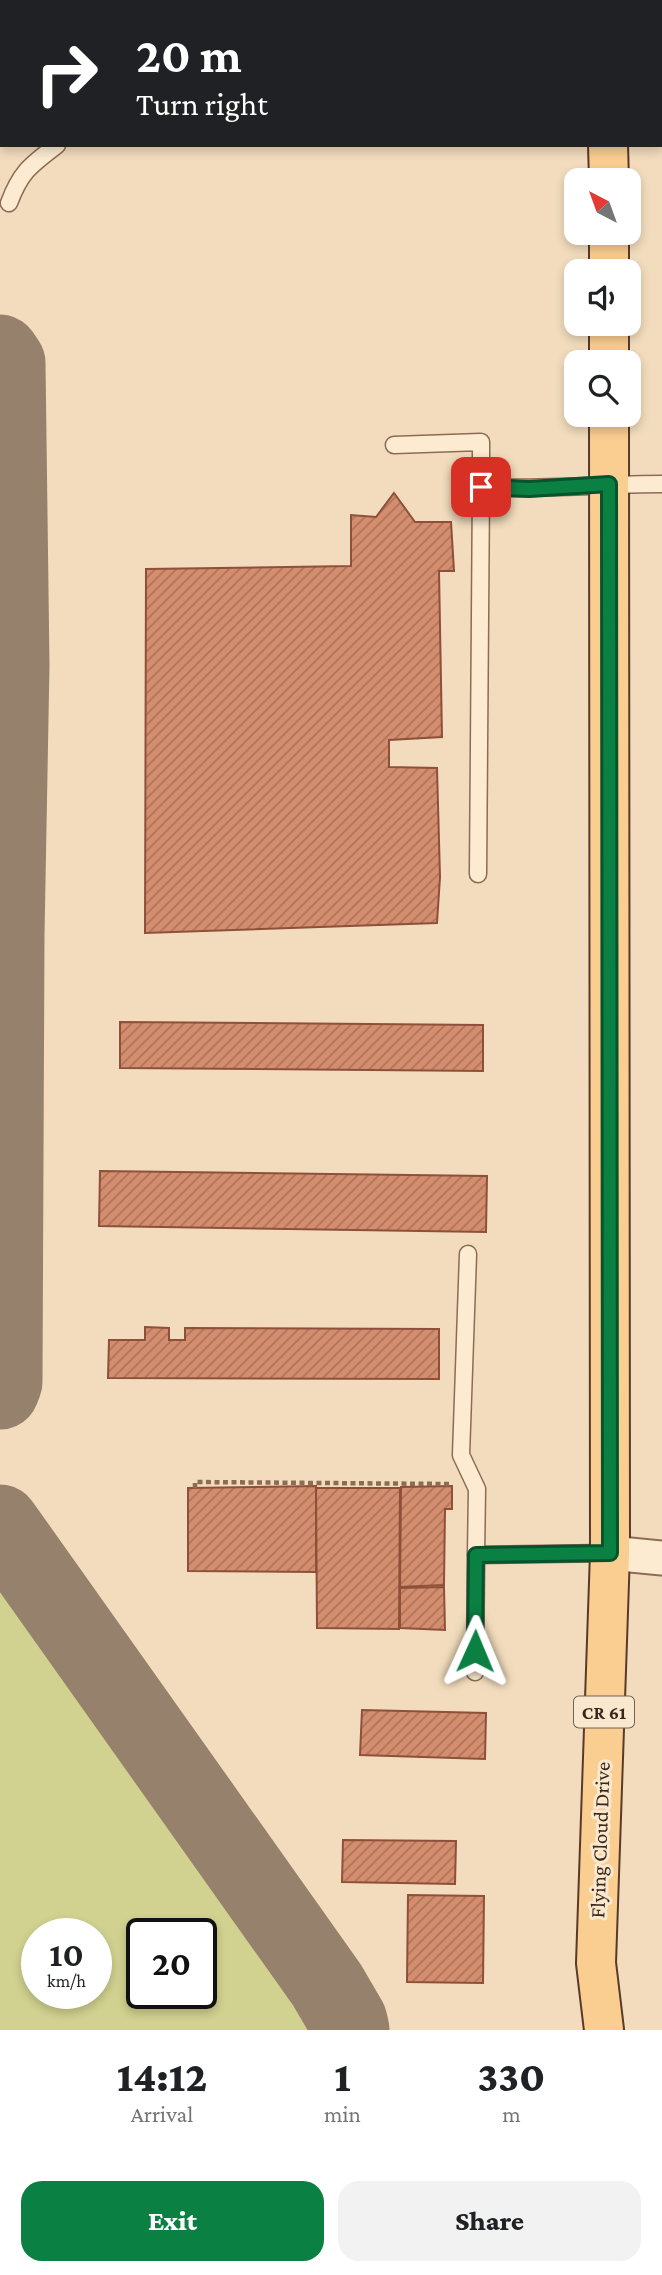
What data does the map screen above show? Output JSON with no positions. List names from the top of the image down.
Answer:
{
  "streets": {
    "main road": ["CR 61", "Flying Cloud Drive"]
  },
  "north": "top left",
  "page": {
    "turn": ["20 m", "Turn right"],
    "speed": "10 km/h",
    "limit": "20",
    "eta": [
      "14:12",
      "Arrival",
      "1",
      "min",
      "330",
      "m"
    ],
    "buttons": ["Exit", "Share"]
  }
}
